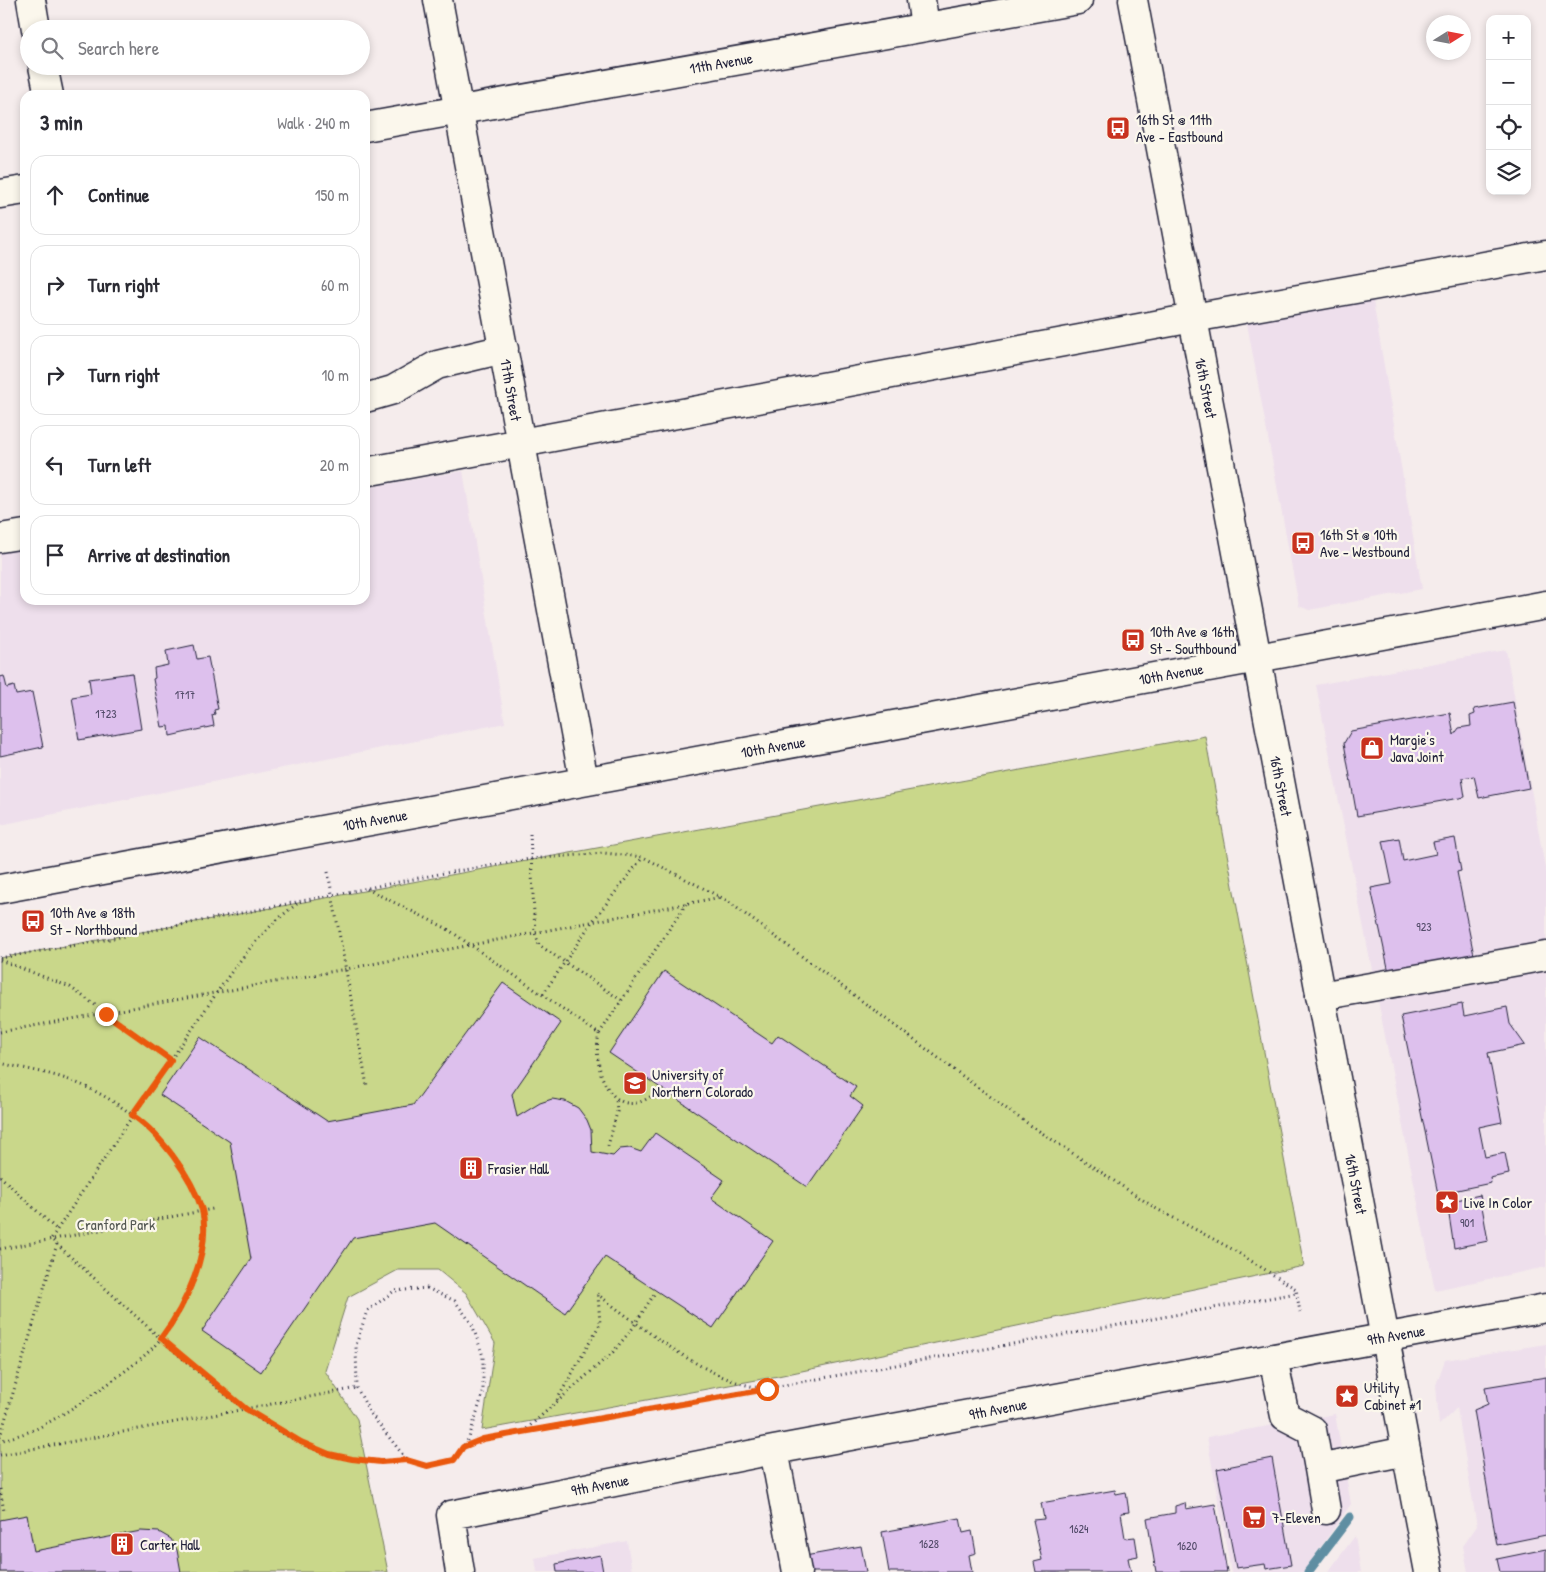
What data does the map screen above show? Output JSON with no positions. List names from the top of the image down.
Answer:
{
  "streets": {
    "street": [
      "11th Avenue",
      "16th Street",
      "17th Street",
      "10th Avenue",
      "9th Avenue"
    ]
  },
  "crossings": [
    ["11th Avenue", "17th Street"],
    ["16th Street", "10th Avenue"],
    ["16th Street", "9th Avenue"],
    ["17th Street", "10th Avenue"]
  ],
  "parks": ["Cranford Park"],
  "places": {
    "bus stop": [
      "16th St @ 11th Ave - Eastbound",
      "16th St @ 10th Ave - Westbound",
      "10th Ave @ 16th St - Southbound",
      "10th Ave @ 18th St - Northbound"
    ],
    "shop": ["Margie's Java Joint"],
    "school or university": ["University of Northern Colorado"],
    "building": ["Frasier Hall", "Carter Hall"],
    "place": ["Live In Color", "Utility Cabinet #1"],
    "supermarket": ["7-Eleven"]
  },
  "house_numbers": [
    "1717",
    "1723",
    "923",
    "901",
    "1624",
    "1628",
    "1620"
  ],
  "north": "right",
  "page": {
    "map_buttons": ["+", "−"],
    "search": "Search here",
    "heading": ["3 min", "Walk · 240 m"],
    "list": [
      ["Continue", "150 m"],
      ["Turn right", "60 m"],
      ["Turn right", "10 m"],
      ["Turn left", "20 m"],
      "Arrive at destination"
    ]
  }
}
